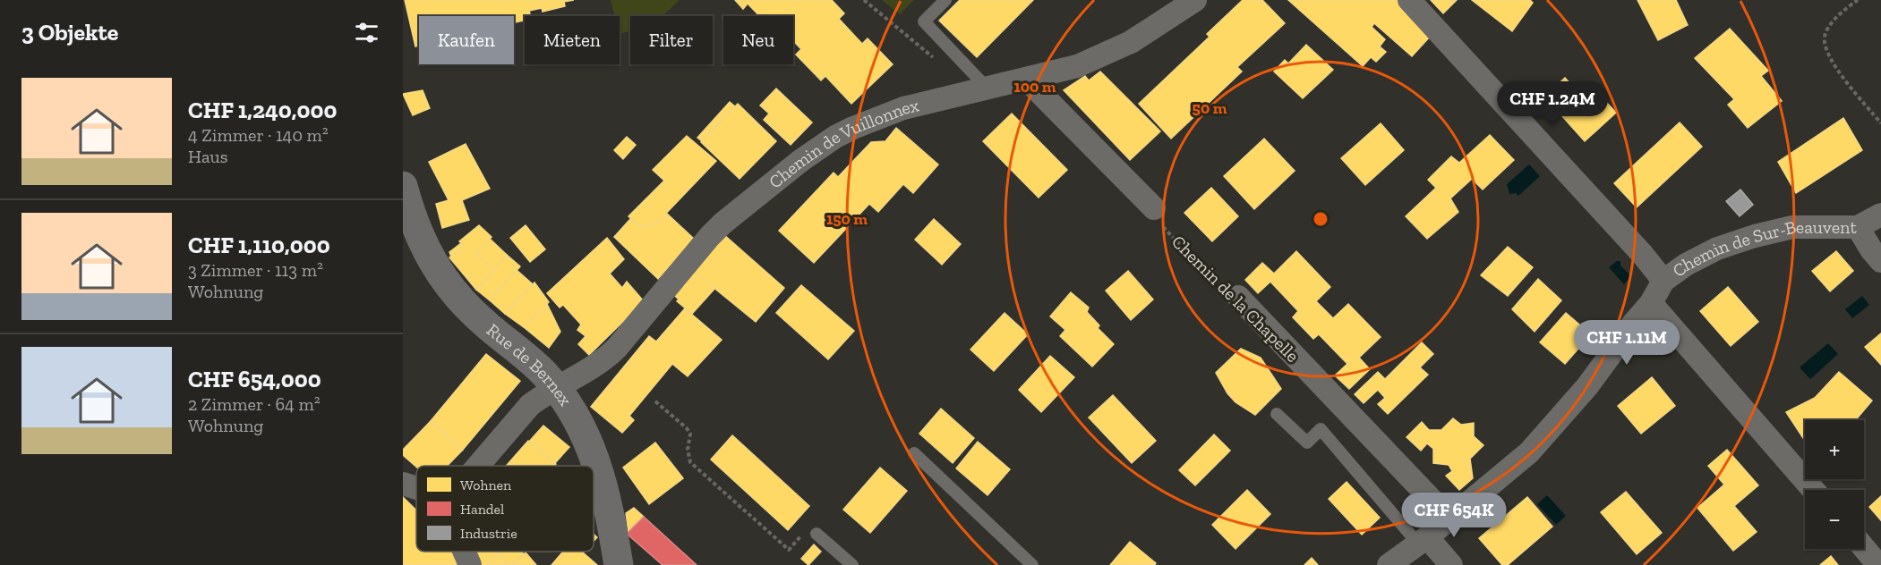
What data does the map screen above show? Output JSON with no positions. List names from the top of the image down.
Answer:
{
  "streets": {
    "street": [
      "Chemin de Vuillonnex",
      "Chemin de Sur-Beauvent",
      "Chemin de la Chapelle",
      "Rue de Bernex"
    ]
  },
  "crossings": [
    ["Chemin de Vuillonnex", "Rue de Bernex"],
    ["Chemin de Sur-Beauvent", "Chemin de la Chapelle"]
  ],
  "legend": ["Wohnen", "Handel", "Industrie"],
  "page": {
    "heading": "3 Objekte",
    "chip": [
      "Kaufen",
      "Mieten",
      "Filter",
      "Neu"
    ],
    "list": [
      {
        "name": "CHF 1,240,000",
        "note": "4 Zimmer · 140 m² · Haus"
      },
      {
        "name": "CHF 1,110,000",
        "note": "3 Zimmer · 113 m² · Wohnung"
      },
      {
        "name": "CHF 654,000",
        "note": "2 Zimmer · 64 m² · Wohnung"
      }
    ],
    "price": ["CHF 1.24M", "CHF 1.11M", "CHF 654K"],
    "map_buttons": ["+", "−"]
  },
  "rings": ["100 m", "50 m", "150 m"]
}
